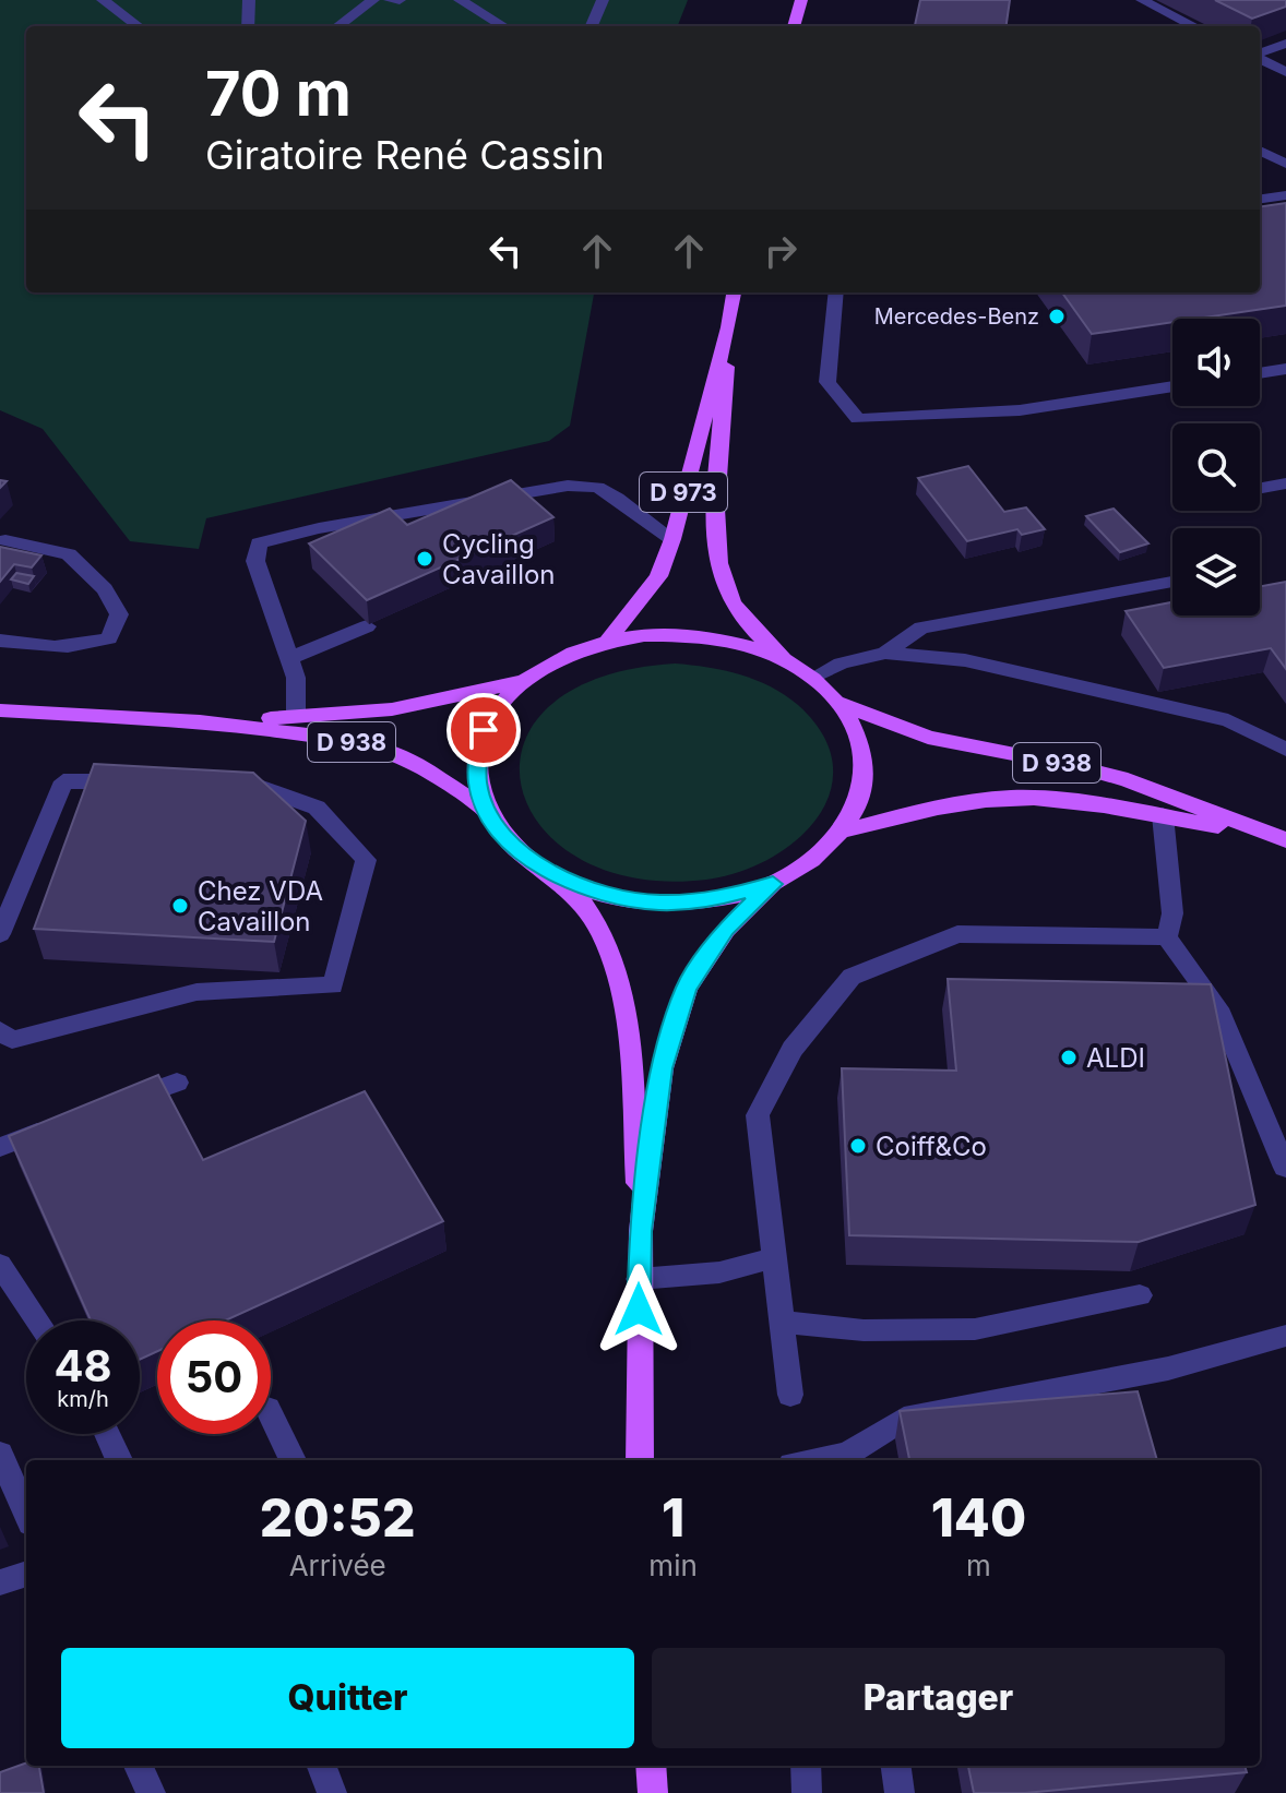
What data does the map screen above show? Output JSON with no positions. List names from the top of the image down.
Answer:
{
  "streets": {
    "main road": ["D 973", "D 938"]
  },
  "crossings": [
    ["D 973", "D 938"]
  ],
  "places": [
    "Mercedes-Benz",
    "Cycling Cavaillon",
    "Chez VDA Cavaillon",
    "ALDI",
    "Coiff&Co"
  ],
  "page": {
    "turn": ["70 m", "Giratoire René Cassin"],
    "speed": "48 km/h",
    "limit": "50",
    "eta": [
      "20:52",
      "Arrivée",
      "1",
      "min",
      "140",
      "m"
    ],
    "buttons": ["Quitter", "Partager"]
  }
}
